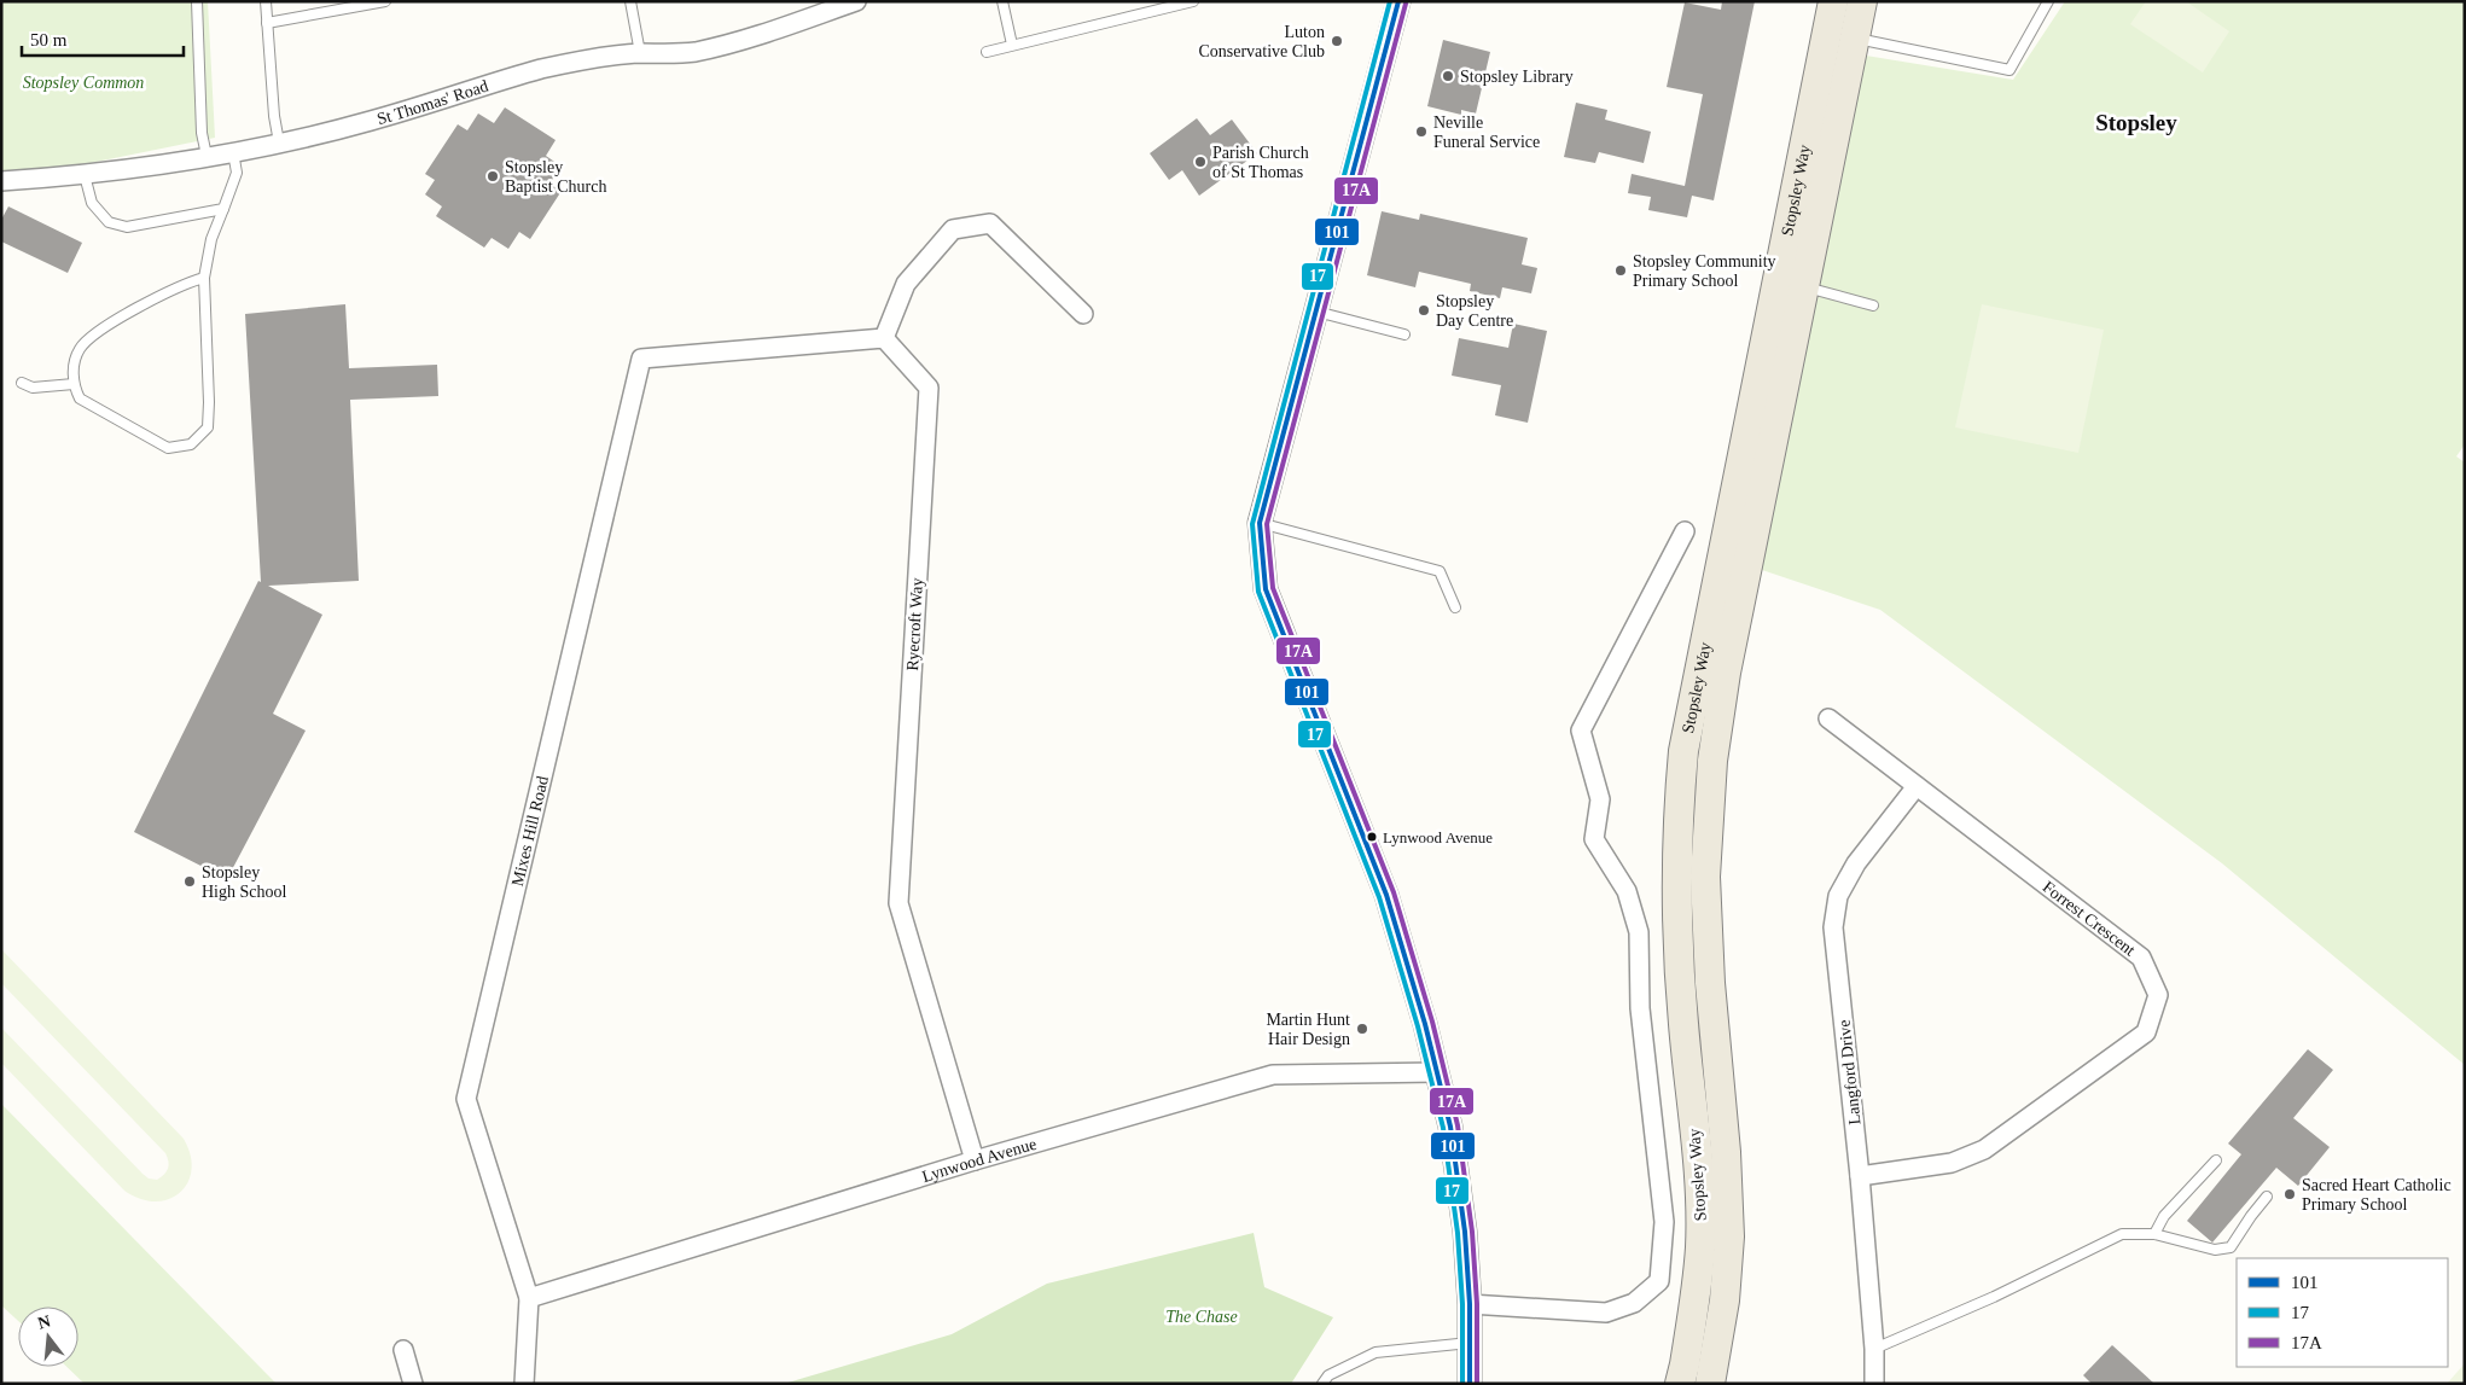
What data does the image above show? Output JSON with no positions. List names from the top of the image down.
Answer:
{
  "streets": {
    "main road": ["Stopsley Way"],
    "street": [
      "St Thomas' Road",
      "Ryecroft Way",
      "Mixes Hill Road",
      "Forrest Crescent",
      "Langford Drive",
      "Lynwood Avenue"
    ]
  },
  "crossings": [
    ["Ryecroft Way", "Mixes Hill Road"],
    ["Ryecroft Way", "Lynwood Avenue"],
    ["Mixes Hill Road", "Lynwood Avenue"],
    ["Forrest Crescent", "Langford Drive"]
  ],
  "districts": ["Stopsley"],
  "parks": ["Stopsley Common", "The Chase"],
  "places": [
    "Luton Conservative Club",
    "Stopsley Library",
    "Neville Funeral Service",
    "Parish Church of St Thomas",
    "Stopsley Baptist Church",
    "Stopsley Community Primary School",
    "Stopsley Day Centre",
    "Lynwood Avenue",
    "Stopsley High School",
    "Martin Hunt Hair Design",
    "Sacred Heart Catholic Primary School"
  ],
  "lines": ["transit line 101", "transit line 17", "transit line 17A"],
  "legend": ["101", "17", "17A"],
  "scale_bar": "50 m",
  "north": "top"
}
